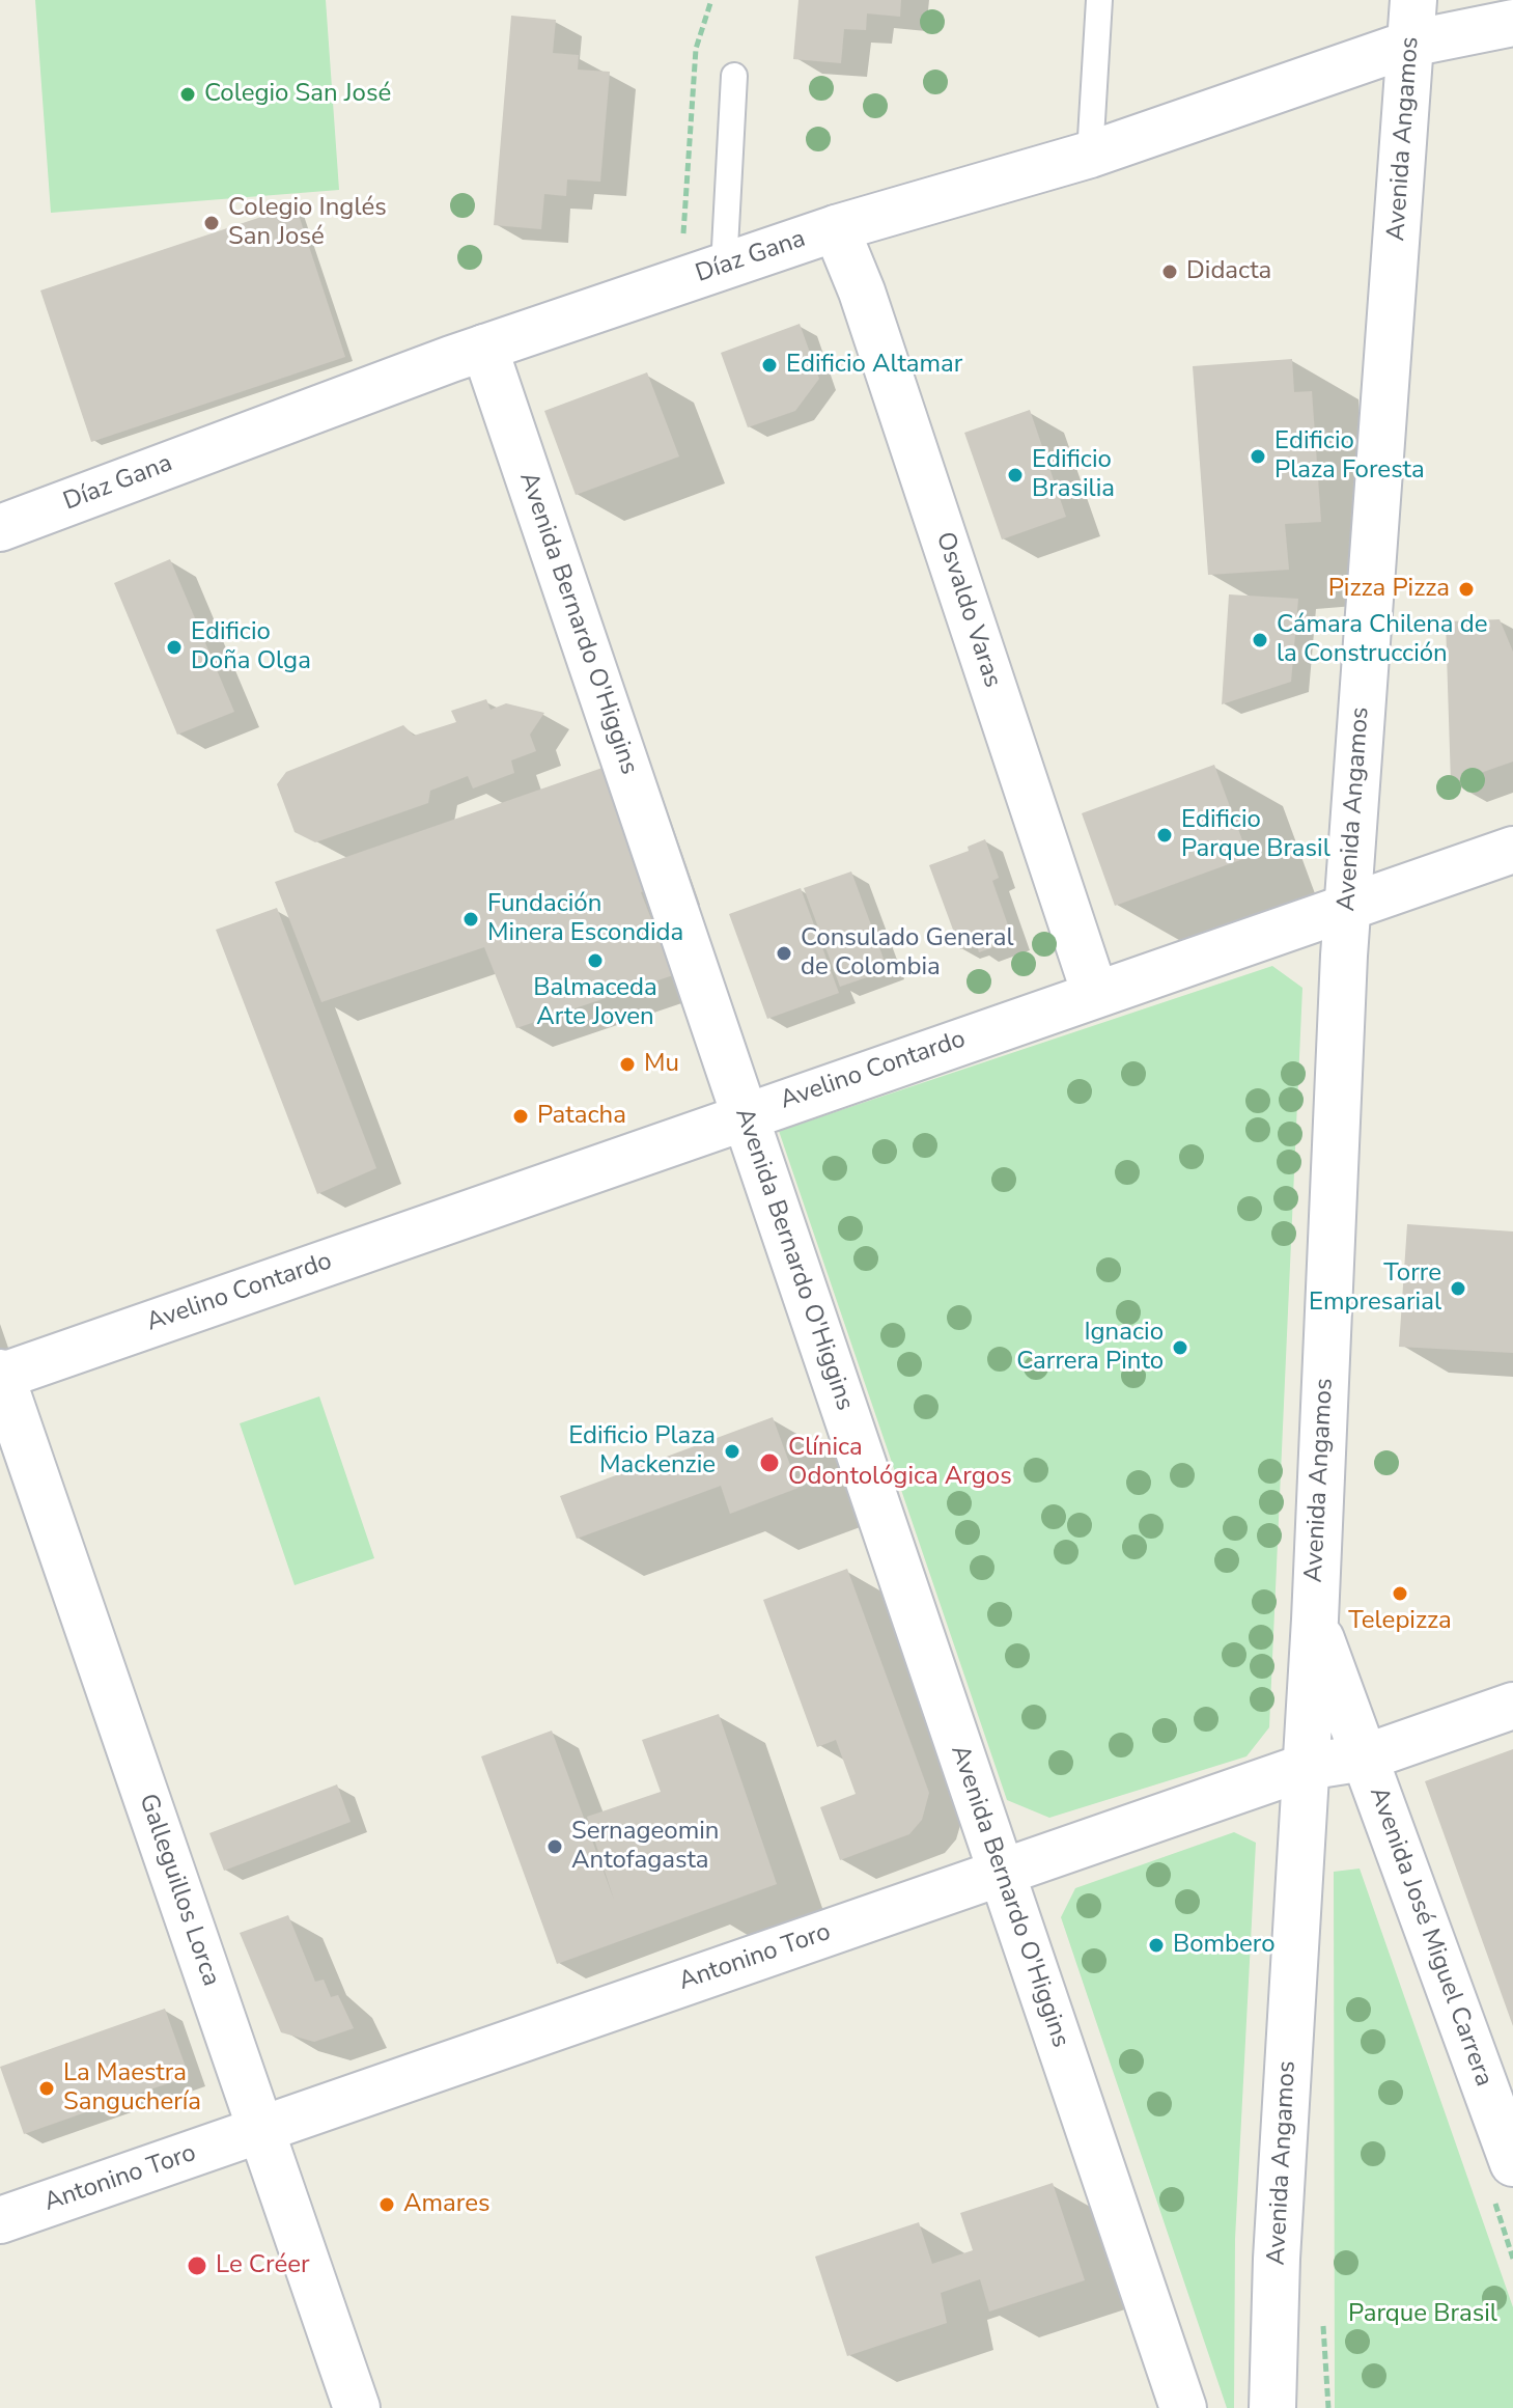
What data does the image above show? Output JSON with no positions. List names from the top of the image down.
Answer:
{
  "streets": {
    "street": [
      "Avenida Angamos",
      "Díaz Gana",
      "Osvaldo Varas",
      "Avenida Bernardo O'Higgins",
      "Avelino Contardo",
      "Galleguillos Lorca",
      "Avenida José Miguel Carrera",
      "Antonino Toro"
    ]
  },
  "crossings": [
    ["Avenida Angamos", "Díaz Gana"],
    ["Avenida Angamos", "Avelino Contardo"],
    ["Avenida Angamos", "Avenida José Miguel Carrera"],
    ["Avenida Angamos", "Antonino Toro"],
    ["Díaz Gana", "Osvaldo Varas"],
    ["Díaz Gana", "Avenida Bernardo O'Higgins"],
    ["Osvaldo Varas", "Avelino Contardo"],
    ["Avenida Bernardo O'Higgins", "Avelino Contardo"],
    ["Avenida Bernardo O'Higgins", "Antonino Toro"],
    ["Avelino Contardo", "Galleguillos Lorca"],
    ["Galleguillos Lorca", "Antonino Toro"],
    ["Avenida José Miguel Carrera", "Antonino Toro"]
  ],
  "parks": ["Parque Brasil"],
  "places": [
    "Colegio San José",
    "Colegio Inglés San José",
    "Didacta",
    "Edificio Altamar",
    "Edificio Plaza Foresta",
    "Edificio Brasilia",
    "Pizza Pizza",
    "Cámara Chilena de la Construcción",
    "Edificio Doña Olga",
    "Edificio Parque Brasil",
    "Fundación Minera Escondida",
    "Consulado General de Colombia",
    "Balmaceda Arte Joven",
    "Mu",
    "Patacha",
    "Torre Empresarial",
    "Ignacio Carrera Pinto",
    "Edificio Plaza Mackenzie",
    "Clínica Odontológica Argos",
    "Telepizza",
    "Sernageomin Antofagasta",
    "Bombero",
    "La Maestra Sanguchería",
    "Amares",
    "Le Créer"
  ]
}
